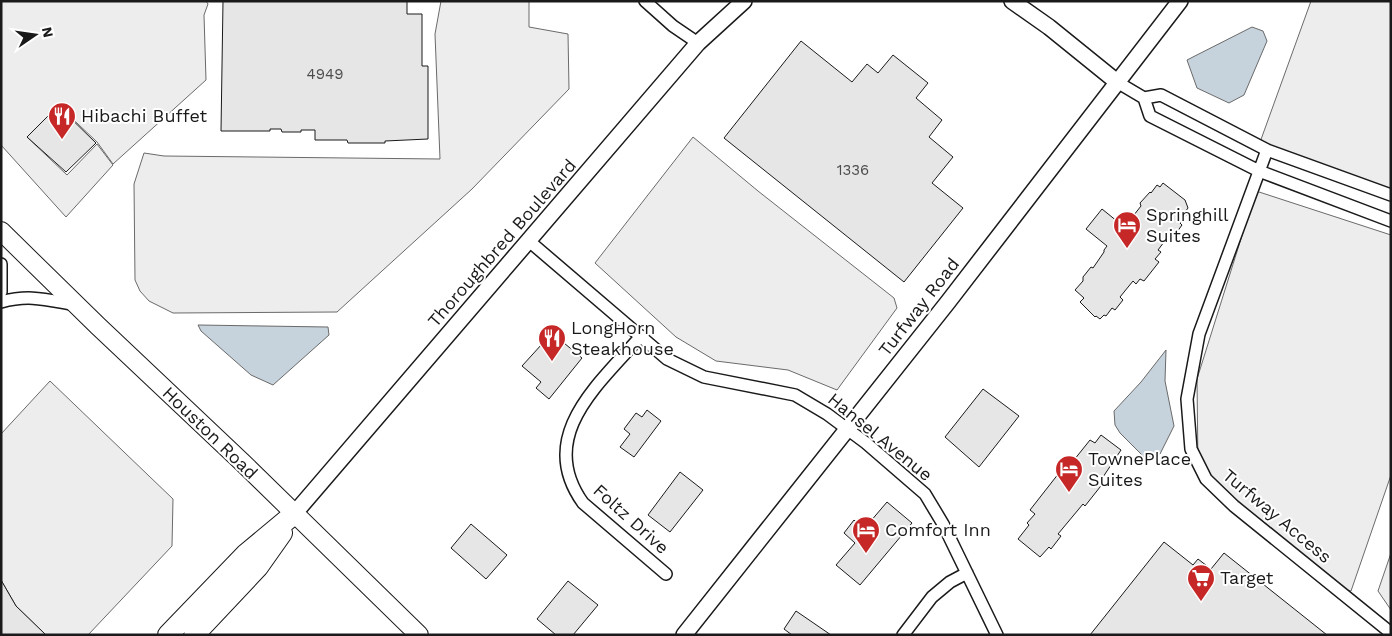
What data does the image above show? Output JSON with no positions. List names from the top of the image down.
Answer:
{
  "streets": {
    "main road": ["Thoroughbred Boulevard", "Turfway Road", "Houston Road"],
    "street": ["Hansel Avenue", "Turfway Access", "Foltz Drive"]
  },
  "crossings": [
    ["Thoroughbred Boulevard", "Houston Road"],
    ["Thoroughbred Boulevard", "Hansel Avenue"],
    ["Turfway Road", "Hansel Avenue"],
    ["Hansel Avenue", "Foltz Drive"]
  ],
  "places": {
    "restaurant": ["Hibachi Buffet", "LongHorn Steakhouse"],
    "hotel": ["Springhill Suites", "TownePlace Suites", "Comfort Inn"],
    "supermarket": ["Target"]
  },
  "house_numbers": ["4949", "1336"],
  "north": "right"
}
